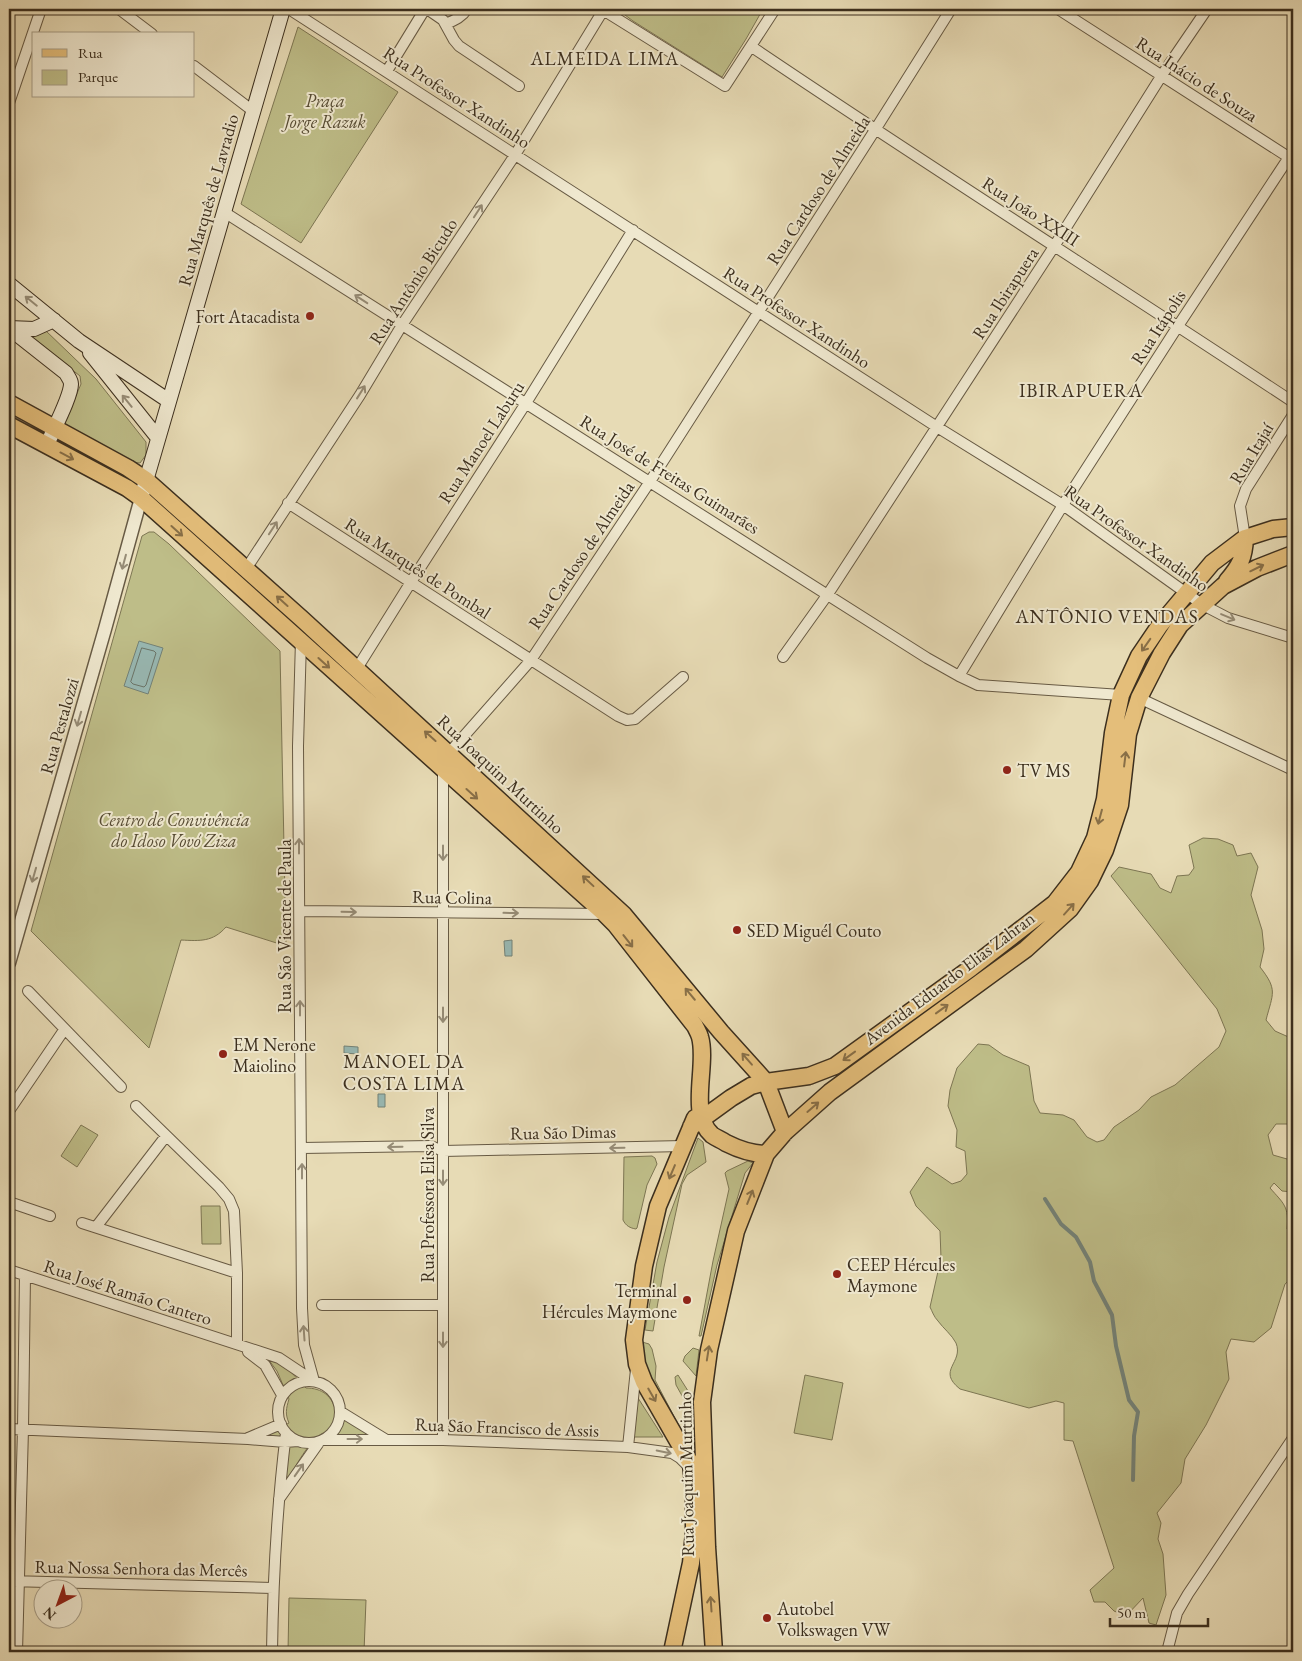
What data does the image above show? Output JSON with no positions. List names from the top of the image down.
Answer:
{
  "streets": {
    "main road": ["Rua Marquês de Lavradio", "Rua Joaquim Murtinho", "Avenida Eduardo Elias Zahran"],
    "street": [
      "Rua Inácio de Souza",
      "Rua Professor Xandinho",
      "Rua Cardoso de Almeida",
      "Rua João XXIII",
      "Rua Antônio Bicudo",
      "Rua Ibirapuera",
      "Rua Itápolis",
      "Rua Manoel Laburu",
      "Rua Itajaí",
      "Rua José de Freitas Guimarães",
      "Rua Marquês de Pombal",
      "Rua Pestalozzi",
      "Rua Colina",
      "Rua São Vicente de Paula",
      "Rua São Dimas",
      "Rua Professora Elisa Silva",
      "Rua José Ramão Cantero",
      "Rua São Francisco de Assis",
      "Rua Nossa Senhora das Mercês"
    ]
  },
  "crossings": [
    ["Rua Inácio de Souza", "Rua Ibirapuera"],
    ["Rua Inácio de Souza", "Rua Itápolis"],
    ["Rua Professor Xandinho", "Rua Cardoso de Almeida"],
    ["Rua Professor Xandinho", "Rua Antônio Bicudo"],
    ["Rua Professor Xandinho", "Rua Ibirapuera"],
    ["Rua Professor Xandinho", "Rua Itápolis"],
    ["Rua Professor Xandinho", "Rua Manoel Laburu"],
    ["Rua Professor Xandinho", "Avenida Eduardo Elias Zahran"],
    ["Rua Cardoso de Almeida", "Rua João XXIII"],
    ["Rua Cardoso de Almeida", "Rua José de Freitas Guimarães"],
    ["Rua Cardoso de Almeida", "Rua Marquês de Pombal"],
    ["Rua Cardoso de Almeida", "Rua Joaquim Murtinho"],
    ["Rua Marquês de Lavradio", "Rua José de Freitas Guimarães"],
    ["Rua Marquês de Lavradio", "Rua Pestalozzi"],
    ["Rua Marquês de Lavradio", "Rua Joaquim Murtinho"],
    ["Rua João XXIII", "Rua Ibirapuera"],
    ["Rua João XXIII", "Rua Itápolis"],
    ["Rua Antônio Bicudo", "Rua José de Freitas Guimarães"],
    ["Rua Antônio Bicudo", "Rua Marquês de Pombal"],
    ["Rua Antônio Bicudo", "Rua Joaquim Murtinho"],
    ["Rua Ibirapuera", "Rua José de Freitas Guimarães"],
    ["Rua Itápolis", "Rua José de Freitas Guimarães"],
    ["Rua Manoel Laburu", "Rua José de Freitas Guimarães"],
    ["Rua Manoel Laburu", "Rua Marquês de Pombal"],
    ["Rua Manoel Laburu", "Rua Joaquim Murtinho"],
    ["Rua Itajaí", "Avenida Eduardo Elias Zahran"],
    ["Rua José de Freitas Guimarães", "Avenida Eduardo Elias Zahran"],
    ["Rua Pestalozzi", "Rua Joaquim Murtinho"],
    ["Rua Joaquim Murtinho", "Rua Colina"],
    ["Rua Joaquim Murtinho", "Rua São Vicente de Paula"],
    ["Rua Joaquim Murtinho", "Avenida Eduardo Elias Zahran"],
    ["Rua Joaquim Murtinho", "Rua São Dimas"],
    ["Rua Joaquim Murtinho", "Rua Professora Elisa Silva"],
    ["Rua Joaquim Murtinho", "Rua São Francisco de Assis"],
    ["Rua Colina", "Rua São Vicente de Paula"],
    ["Rua Colina", "Rua Professora Elisa Silva"],
    ["Rua São Vicente de Paula", "Rua São Dimas"],
    ["Rua São Vicente de Paula", "Rua José Ramão Cantero"],
    ["Rua São Vicente de Paula", "Rua São Francisco de Assis"],
    ["Rua São Dimas", "Rua Professora Elisa Silva"],
    ["Rua Professora Elisa Silva", "Rua São Francisco de Assis"],
    ["Rua José Ramão Cantero", "Rua São Francisco de Assis"]
  ],
  "one_way": [
    "Rua Antônio Bicudo",
    "Rua Pestalozzi",
    "Rua Colina",
    "Rua São Vicente de Paula",
    "Rua São Dimas",
    "Rua Professora Elisa Silva"
  ],
  "districts": [
    "ALMEIDA LIMA",
    "IBIRAPUERA",
    "ANTÔNIO VENDAS",
    "MANOEL DA COSTA LIMA"
  ],
  "parks": ["Praça Jorge Razuk", "Centro de Convivência do Idoso Vovó Ziza"],
  "places": [
    "Fort Atacadista",
    "TV MS",
    "SED Miguél Couto",
    "EM Nerone Maiolino",
    "CEEP Hércules Maymone",
    "Terminal Hércules Maymone",
    "Autobel Volkswagen VW"
  ],
  "legend": ["Rua", "Parque"],
  "scale_bar": "50 m",
  "north": "bottom left"
}
